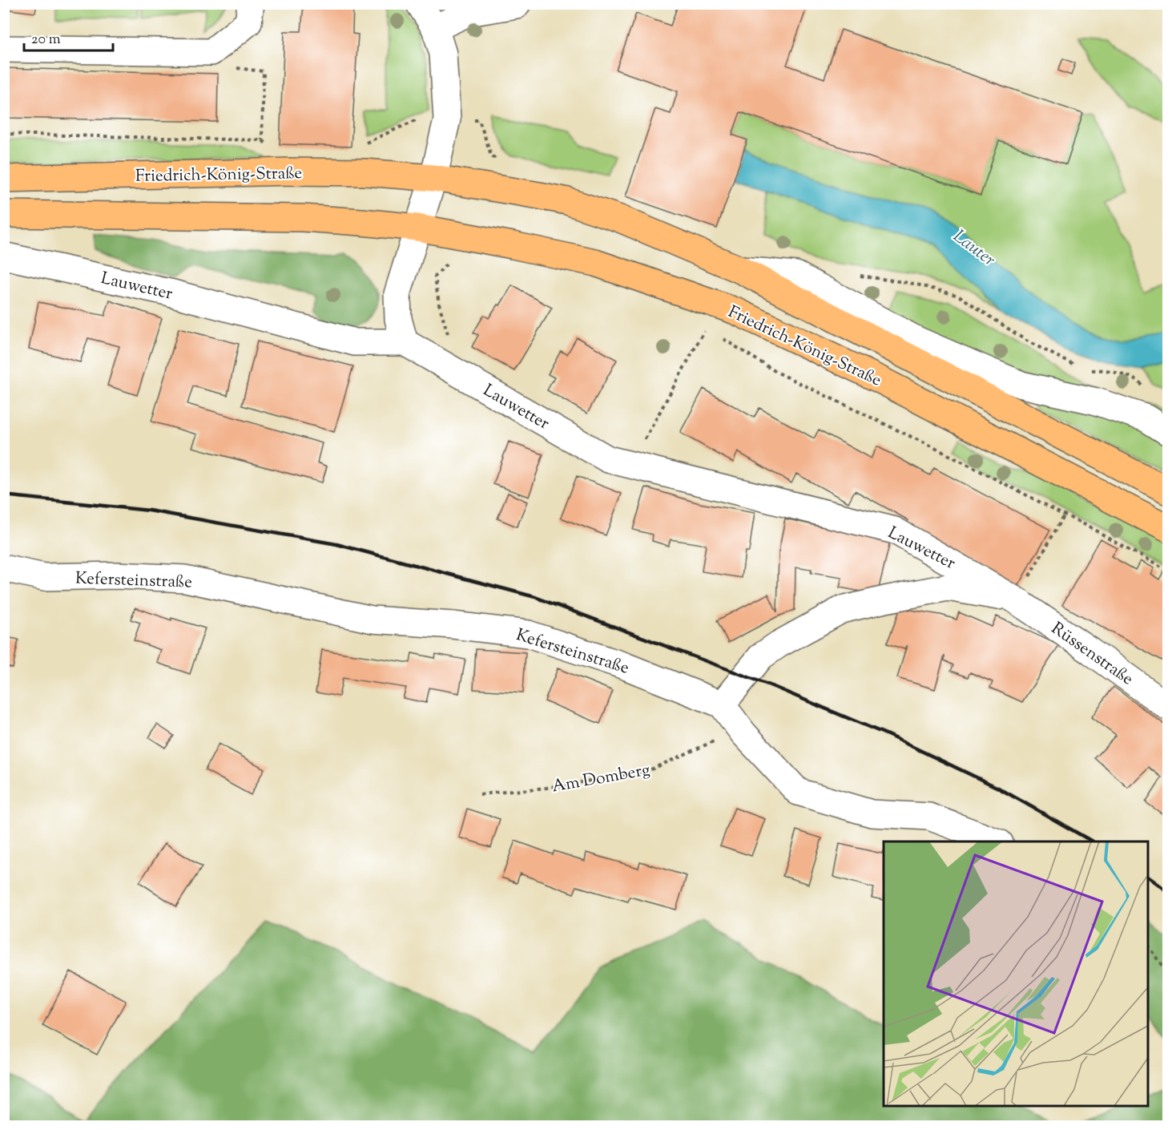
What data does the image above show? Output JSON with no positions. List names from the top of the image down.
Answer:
{
  "streets": {
    "main road": ["Friedrich-König-Straße"],
    "street": ["Lauwetter", "Kefersteinstraße", "Rüssenstraße"],
    "path": ["Am Domberg"]
  },
  "crossings": [
    ["Lauwetter", "Rüssenstraße"]
  ],
  "water": ["Lauter"],
  "scale_bar": "20 m"
}
